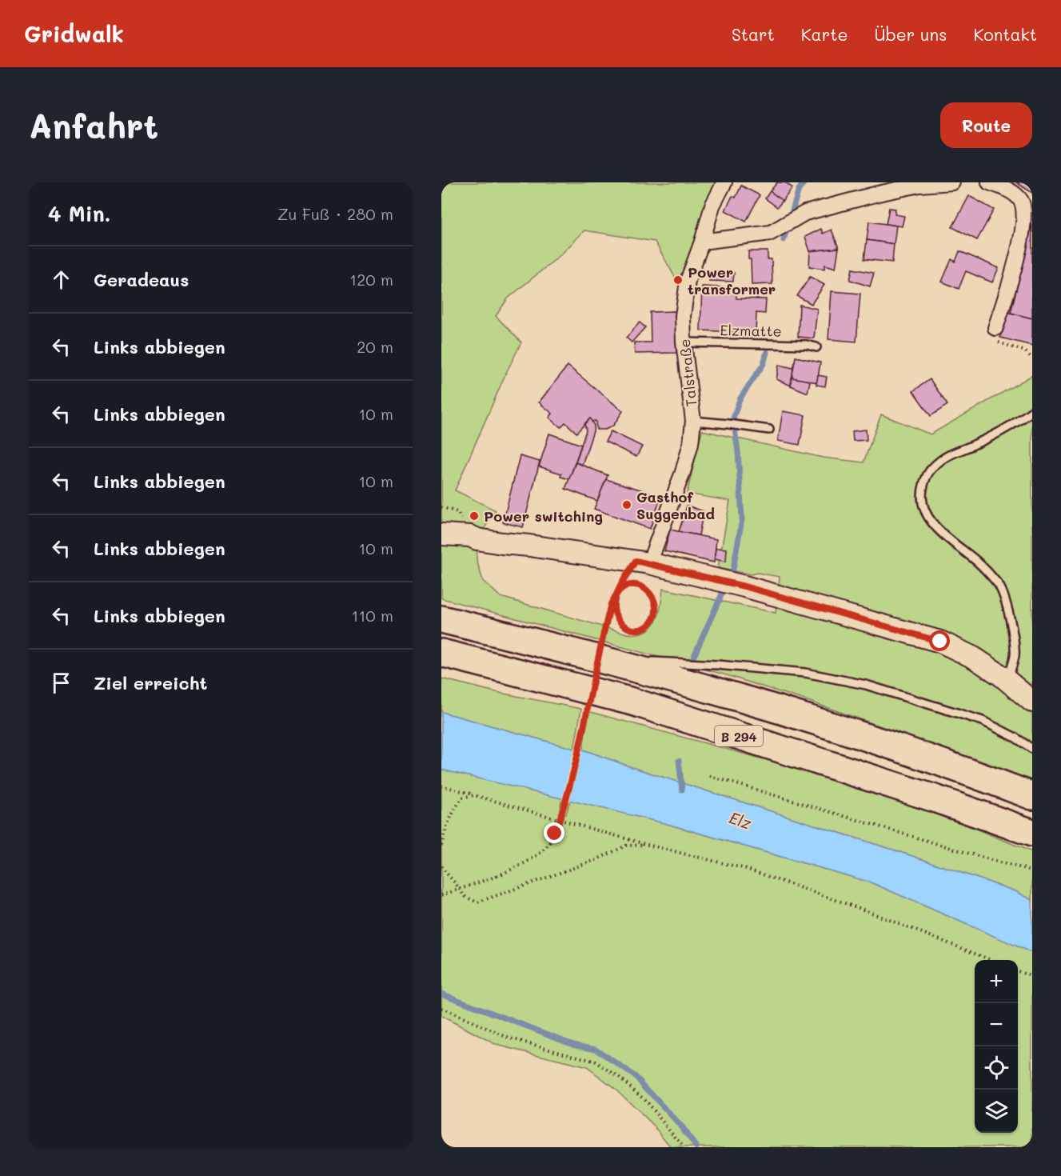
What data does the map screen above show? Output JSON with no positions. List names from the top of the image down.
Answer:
{
  "streets": {
    "highway": ["B 294"],
    "street": ["Talstraße"],
    "lane": ["Elzmatte"]
  },
  "crossings": [
    ["Elzmatte", "Talstraße"]
  ],
  "water": ["Elz"],
  "places": ["Power transformer", "Gasthof Suggenbad", "Power switching"],
  "page": {
    "header": "Gridwalk",
    "nav": [
      "Start",
      "Karte",
      "Über uns",
      "Kontakt"
    ],
    "buttons": "Route",
    "title": "Anfahrt",
    "heading": ["4 Min.", "Zu Fuß · 280 m"],
    "list": [
      ["Geradeaus", "120 m"],
      ["Links abbiegen", "20 m"],
      ["Links abbiegen", "10 m"],
      ["Links abbiegen", "10 m"],
      ["Links abbiegen", "10 m"],
      ["Links abbiegen", "110 m"],
      "Ziel erreicht"
    ],
    "map_buttons": ["+", "−"]
  }
}
